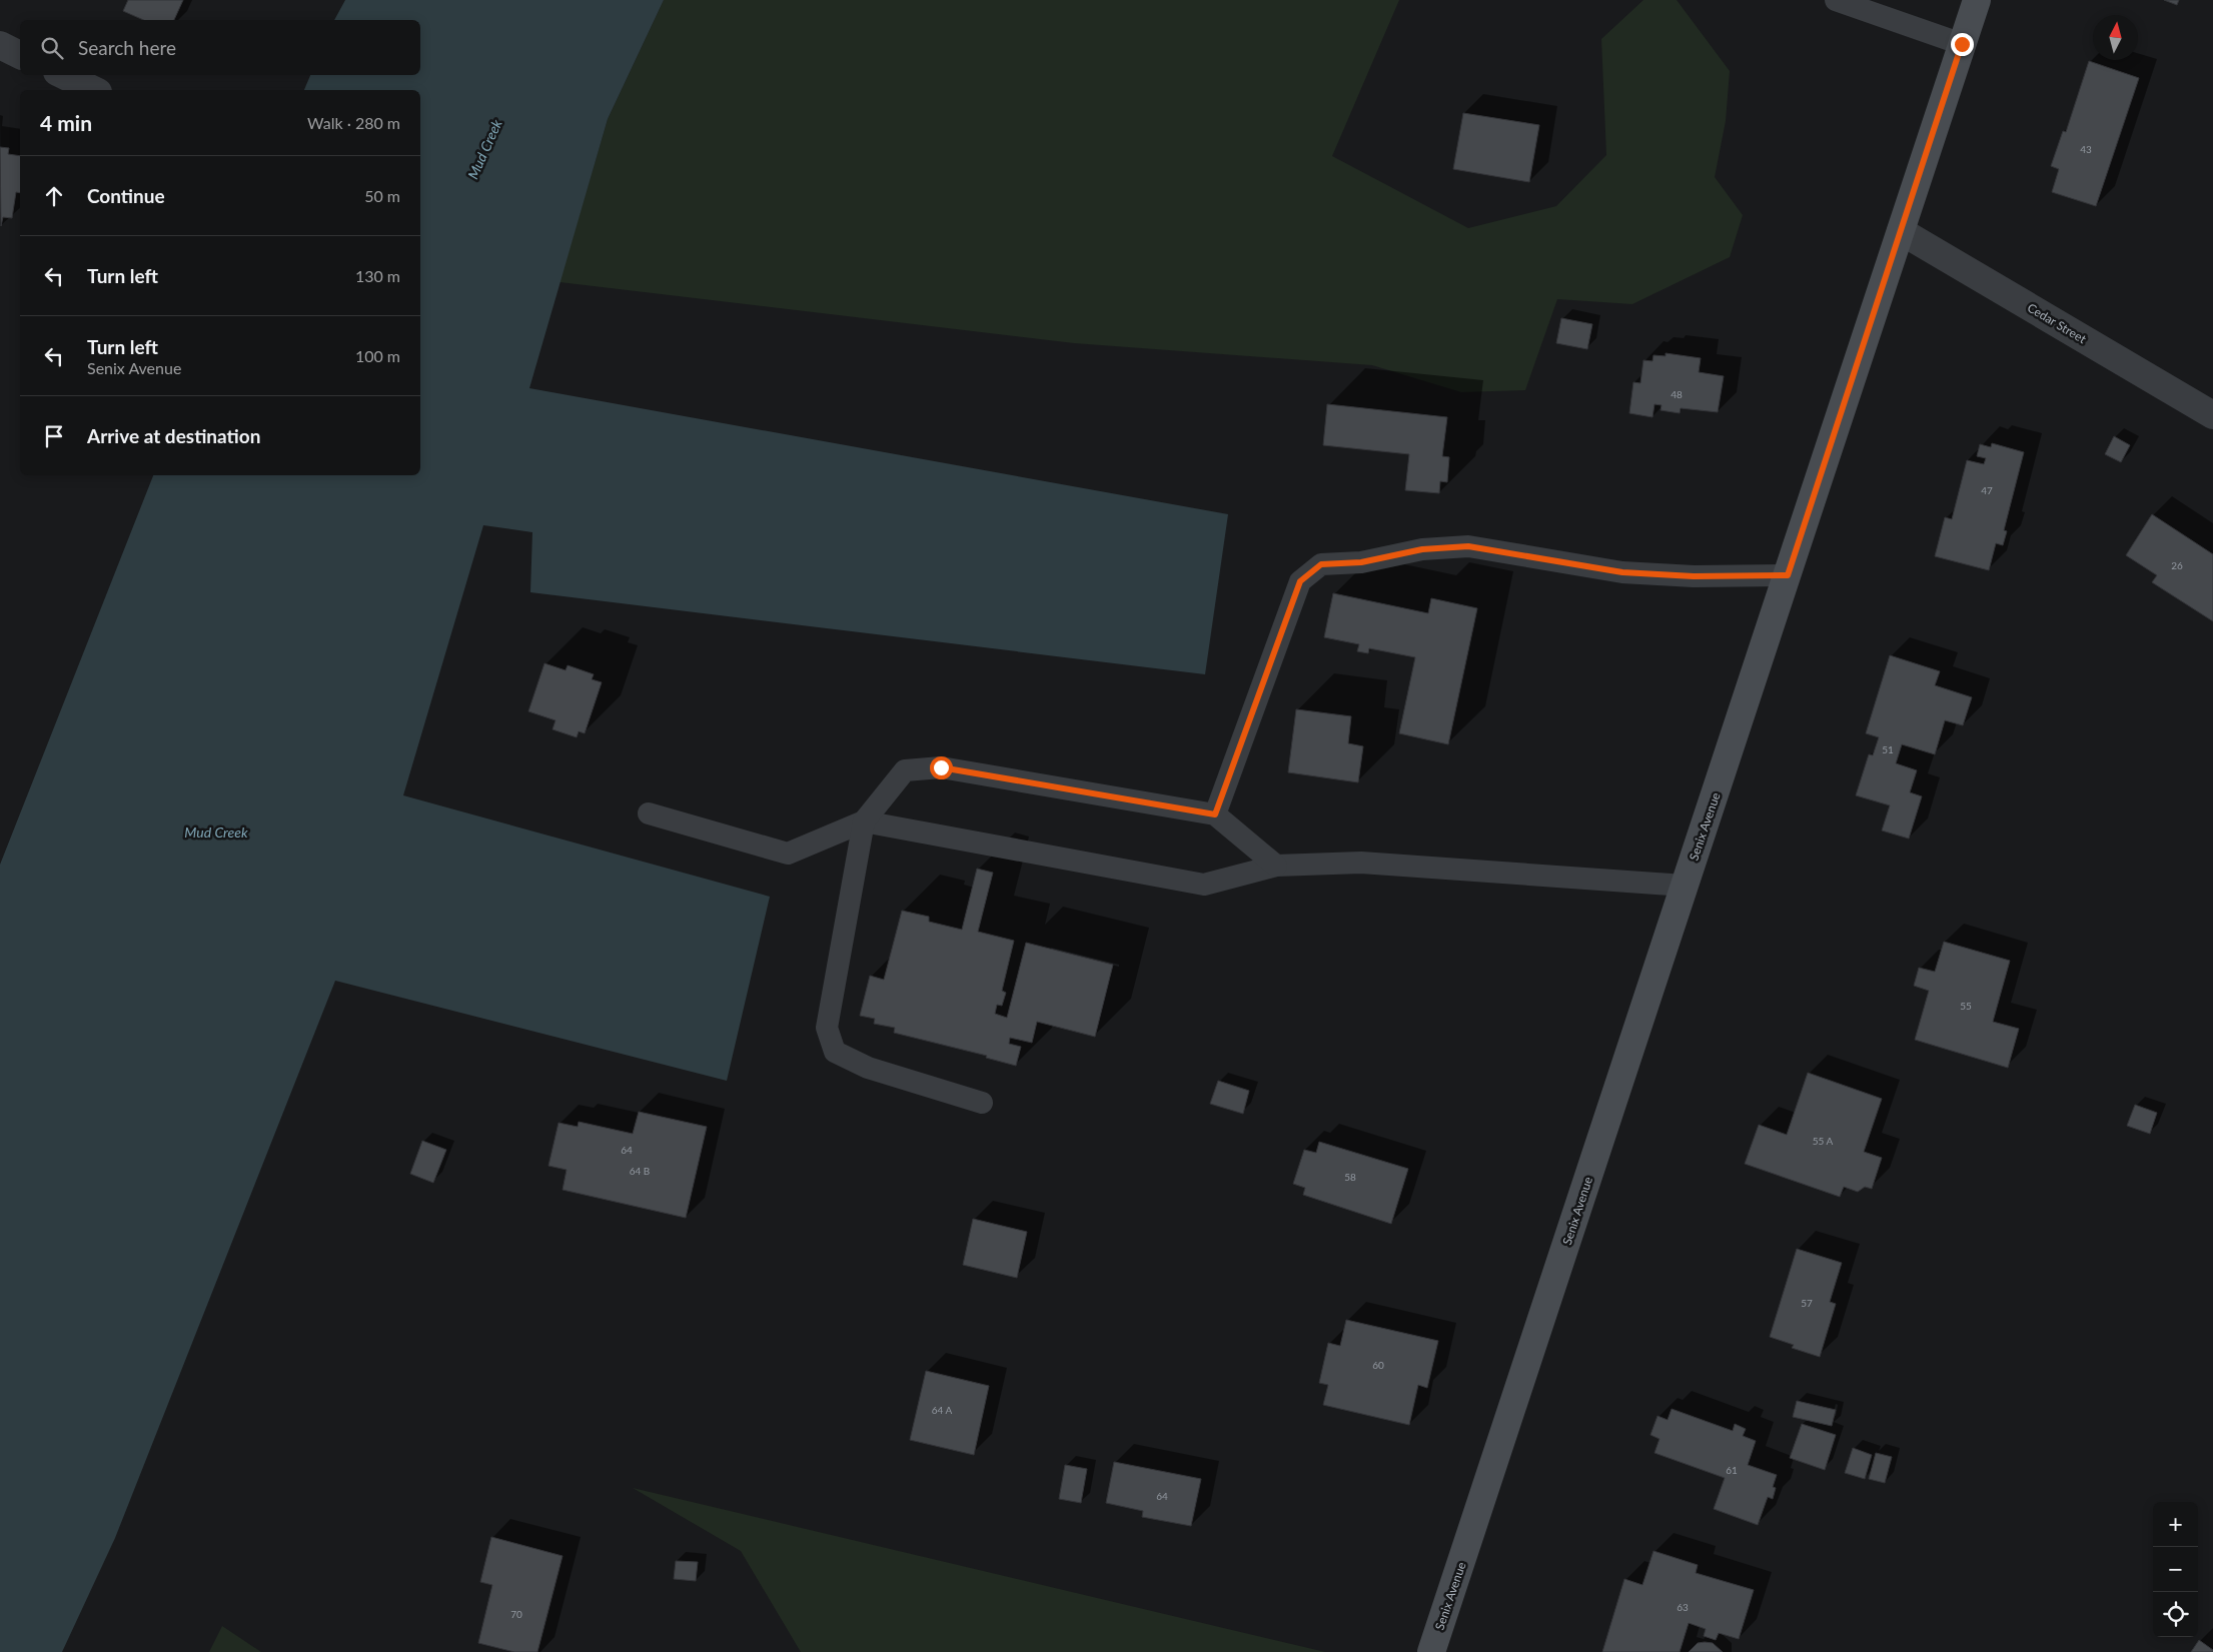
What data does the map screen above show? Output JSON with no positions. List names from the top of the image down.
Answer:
{
  "streets": {
    "street": ["Cedar Street", "Senix Avenue"]
  },
  "crossings": [
    ["Cedar Street", "Senix Avenue"]
  ],
  "water": ["Mud Creek"],
  "house_numbers": [
    "43",
    "48",
    "47",
    "26",
    "51",
    "55",
    "55 A",
    "64",
    "64 B",
    "58",
    "57",
    "60",
    "64 A",
    "61",
    "64",
    "63",
    "70"
  ],
  "north": "top",
  "page": {
    "search": "Search here",
    "heading": ["4 min", "Walk · 280 m"],
    "list": [
      ["Continue", "50 m"],
      ["Turn left", "130 m"],
      ["Turn left", "Senix Avenue", "100 m"],
      "Arrive at destination"
    ],
    "map_buttons": ["+", "−"]
  }
}
